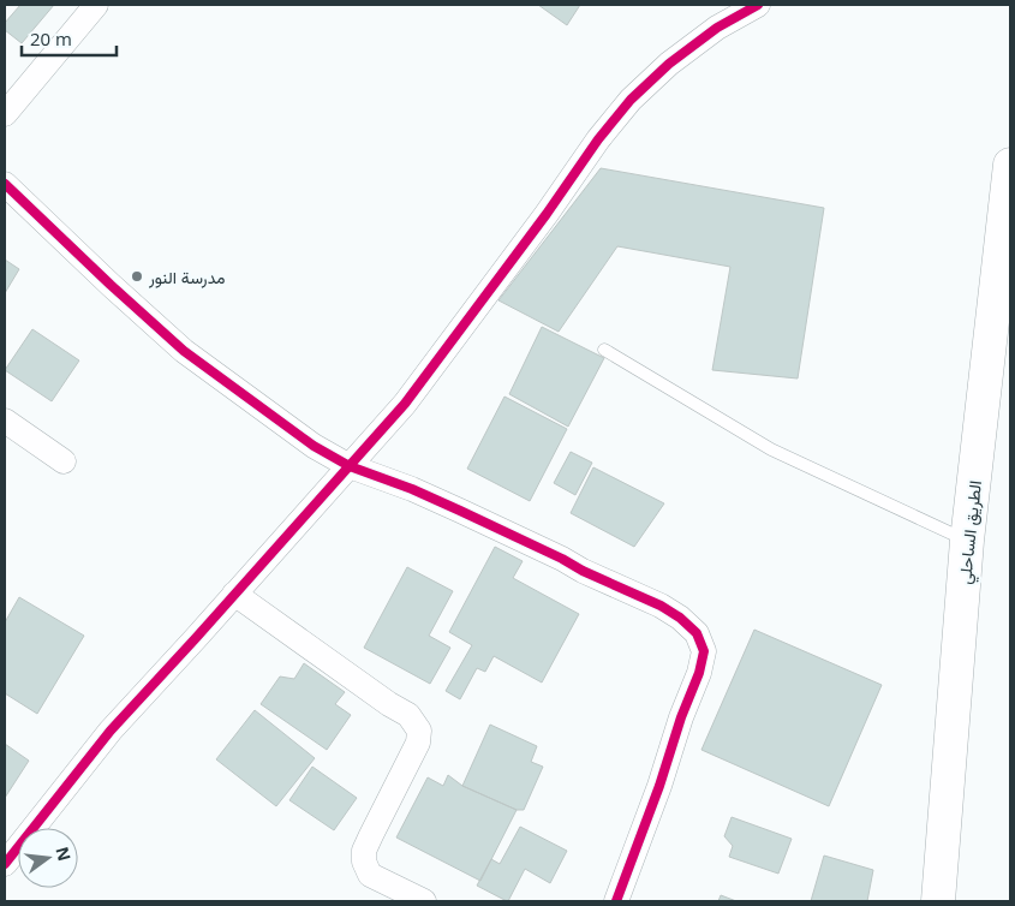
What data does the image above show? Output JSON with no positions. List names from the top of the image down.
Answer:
{
  "streets": {
    "highway": ["الطريق الساحلي"]
  },
  "places": ["مدرسة النور"],
  "scale_bar": "20 m",
  "north": "right"
}
